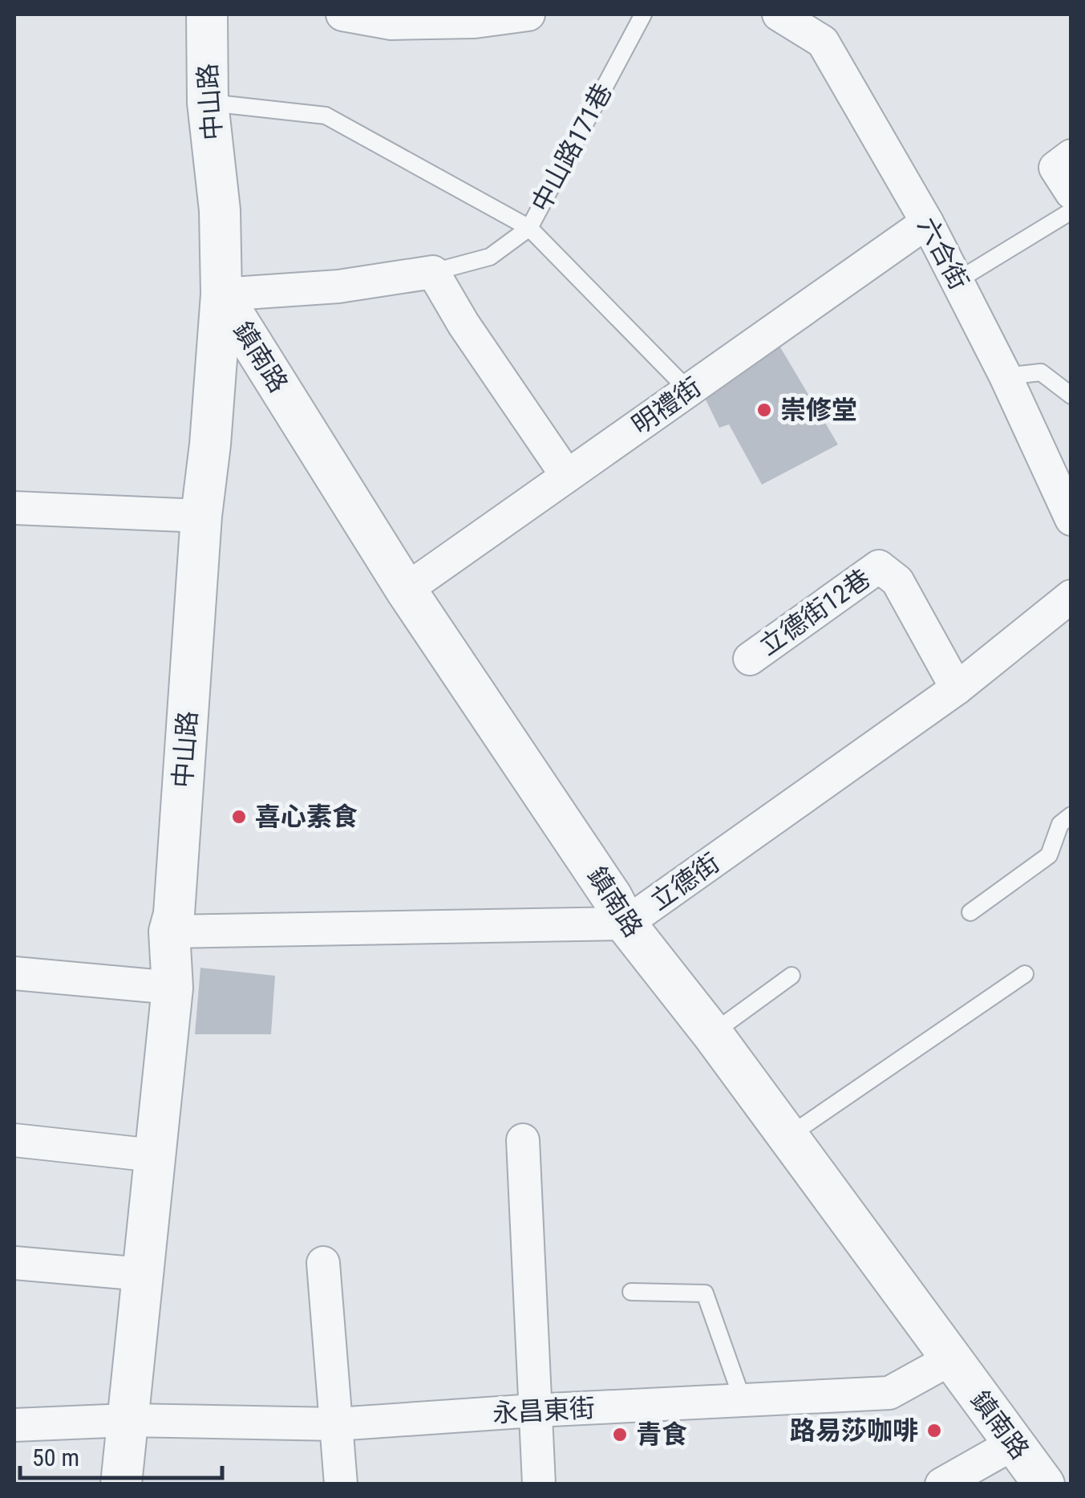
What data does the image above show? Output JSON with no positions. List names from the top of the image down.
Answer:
{
  "streets": {
    "street": [
      "中山路",
      "中山路171巷",
      "六合街",
      "鎮南路",
      "明禮街",
      "立德街12巷",
      "立德街",
      "永昌東街"
    ]
  },
  "crossings": [
    ["中山路", "中山路171巷"],
    ["中山路", "鎮南路"],
    ["中山路", "立德街"],
    ["中山路", "永昌東街"],
    ["中山路171巷", "鎮南路"],
    ["六合街", "明禮街"],
    ["鎮南路", "明禮街"],
    ["鎮南路", "立德街"],
    ["鎮南路", "永昌東街"],
    ["立德街12巷", "立德街"]
  ],
  "places": [
    "崇修堂",
    "喜心素食",
    "路易莎咖啡",
    "青食"
  ],
  "scale_bar": "50 m"
}
